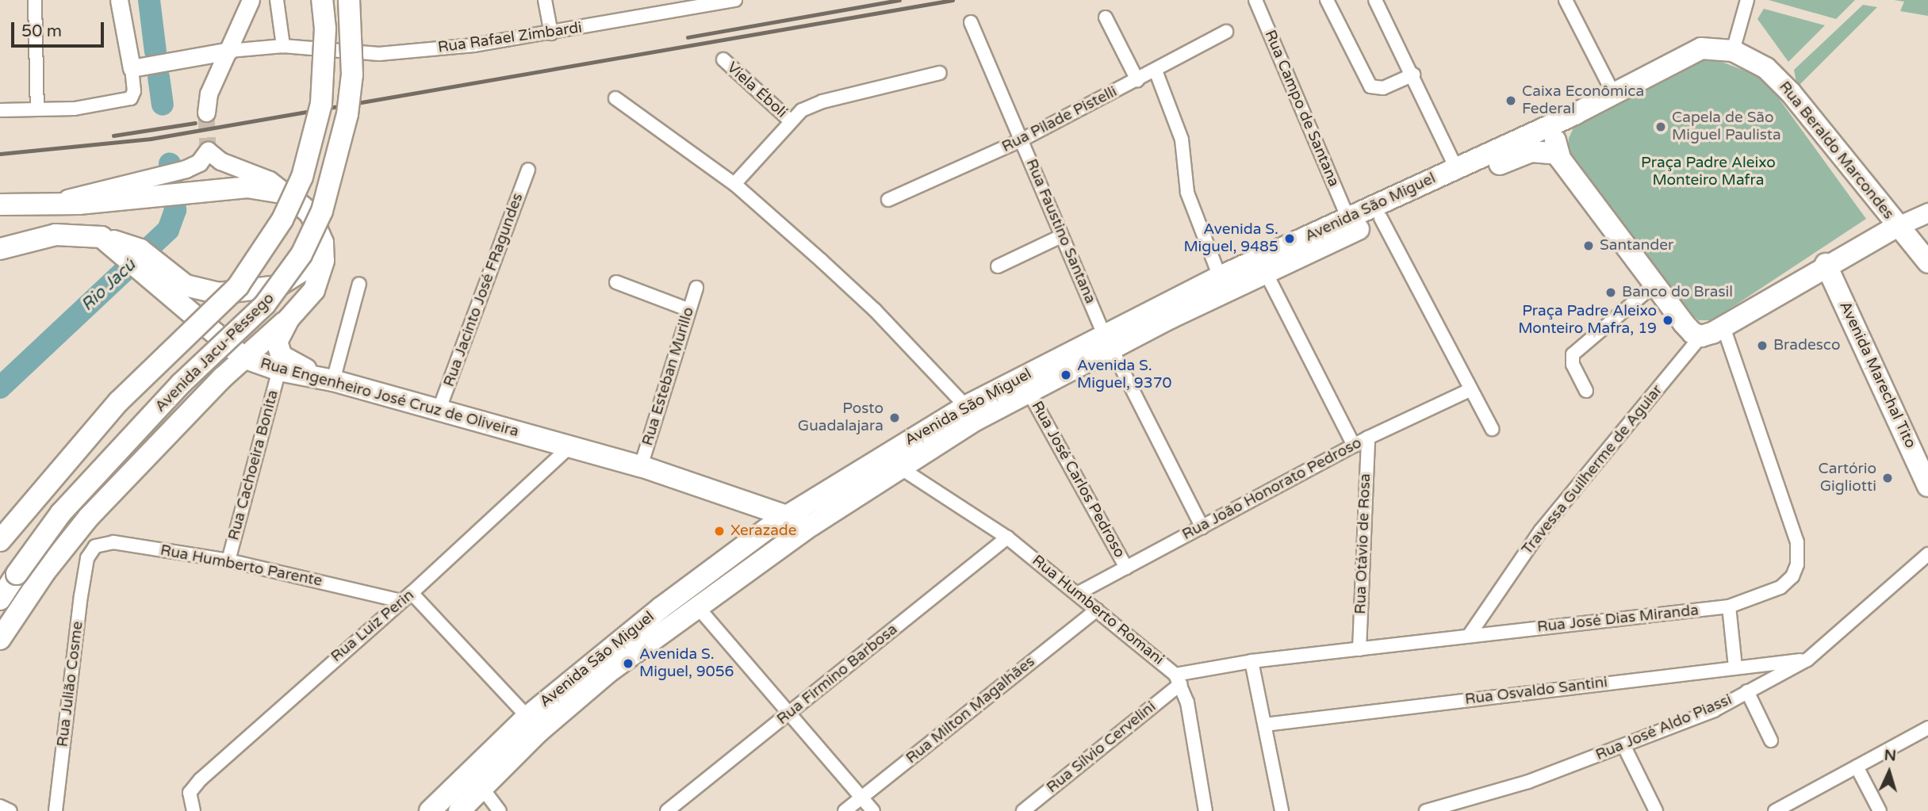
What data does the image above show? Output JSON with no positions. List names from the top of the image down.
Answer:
{
  "streets": {
    "main road": [
      "Rua Beraldo Marcondes",
      "Avenida São Miguel",
      "Avenida Jacu-Pêssego",
      "Avenida Marechal Tito",
      "Rua Engenheiro José Cruz de Oliveira"
    ],
    "street": [
      "Rua Rafael Zimbardi",
      "Viela Éboli",
      "Rua Campo de Santana",
      "Rua Pilade Pistelli",
      "Rua Faustino Santana",
      "Rua Jacinto José FRagundes",
      "Rua Esteban Murillo",
      "Rua Cachoeira Bonita",
      "Travessa Guilherme de Aguiar",
      "Rua José Carlos Pedroso",
      "Rua João Honorato Pedroso",
      "Rua Otávio de Rosa",
      "Rua Humberto Parente",
      "Rua Humberto Romani",
      "Rua José Dias Miranda",
      "Rua Luiz Perin",
      "Rua Firmino Barbosa",
      "Rua Julião Cosme",
      "Rua Osvaldo Santini",
      "Rua Milton Magalhães",
      "Rua José Aldo Piassi",
      "Rua Sílvio Cervelini"
    ]
  },
  "crossings": [
    ["Rua Campo de Santana", "Avenida São Miguel"],
    ["Rua Pilade Pistelli", "Rua Faustino Santana"],
    ["Rua Beraldo Marcondes", "Avenida São Miguel"],
    ["Avenida São Miguel", "Rua Faustino Santana"],
    ["Avenida São Miguel", "Rua Engenheiro José Cruz de Oliveira"],
    ["Avenida São Miguel", "Rua José Carlos Pedroso"],
    ["Avenida São Miguel", "Rua Humberto Romani"],
    ["Rua Faustino Santana", "Rua João Honorato Pedroso"],
    ["Rua Jacinto José FRagundes", "Rua Engenheiro José Cruz de Oliveira"],
    ["Rua Esteban Murillo", "Rua Engenheiro José Cruz de Oliveira"],
    ["Rua Engenheiro José Cruz de Oliveira", "Rua Cachoeira Bonita"],
    ["Rua Engenheiro José Cruz de Oliveira", "Rua Luiz Perin"],
    ["Rua Cachoeira Bonita", "Rua Humberto Parente"],
    ["Travessa Guilherme de Aguiar", "Rua José Dias Miranda"],
    ["Rua José Carlos Pedroso", "Rua João Honorato Pedroso"],
    ["Rua João Honorato Pedroso", "Rua Otávio de Rosa"],
    ["Rua João Honorato Pedroso", "Rua Humberto Romani"],
    ["Rua Otávio de Rosa", "Rua José Dias Miranda"],
    ["Rua Humberto Parente", "Rua Luiz Perin"],
    ["Rua Humberto Parente", "Rua Julião Cosme"],
    ["Rua Humberto Romani", "Rua José Dias Miranda"],
    ["Rua Humberto Romani", "Rua Firmino Barbosa"],
    ["Rua Humberto Romani", "Rua Milton Magalhães"],
    ["Rua Humberto Romani", "Rua Sílvio Cervelini"],
    ["Rua José Dias Miranda", "Rua Sílvio Cervelini"],
    ["Rua Osvaldo Santini", "Rua José Aldo Piassi"]
  ],
  "water": ["Rio Jacú"],
  "parks": ["Praça Padre Aleixo Monteiro Mafra"],
  "places": [
    "Caixa Econômica Federal",
    "Capela de São Miguel Paulista",
    "Avenida S. Miguel, 9485",
    "Santander",
    "Banco do Brasil",
    "Praça Padre Aleixo Monteiro Mafra, 19",
    "Bradesco",
    "Avenida S. Miguel, 9370",
    "Posto Guadalajara",
    "Cartório Gigliotti",
    "Xerazade",
    "Avenida S. Miguel, 9056"
  ],
  "scale_bar": "50 m",
  "north": "top"
}
